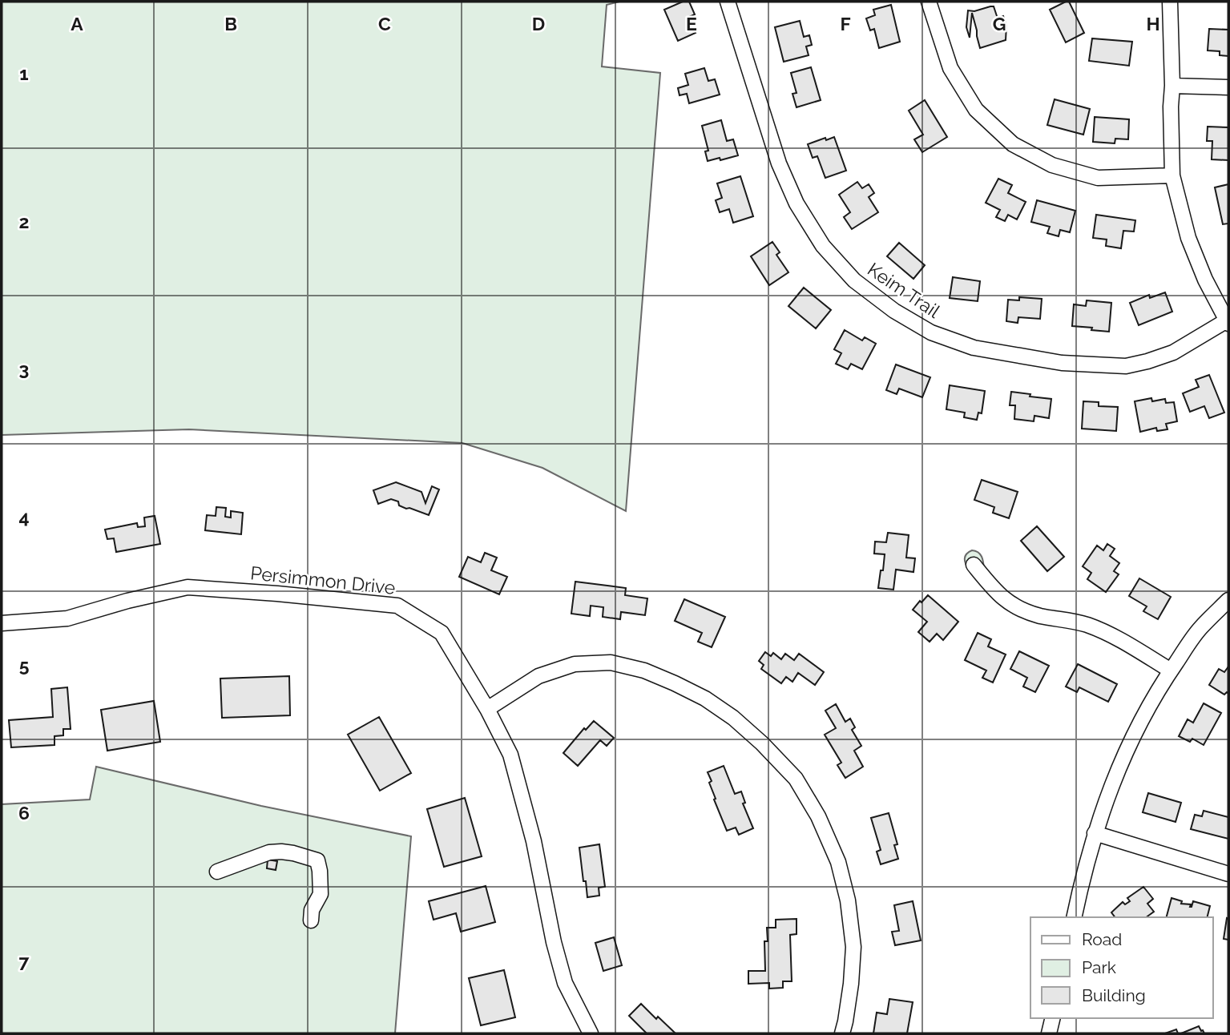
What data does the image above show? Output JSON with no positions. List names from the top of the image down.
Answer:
{
  "streets": {
    "street": ["Keim Trail", "Persimmon Drive"]
  },
  "legend": ["Road", "Park", "Building"],
  "grid": {
    "columns": [
      "A",
      "B",
      "C",
      "D",
      "E",
      "F",
      "G",
      "H"
    ],
    "rows": [
      "1",
      "2",
      "3",
      "4",
      "5",
      "6",
      "7"
    ]
  }
}
